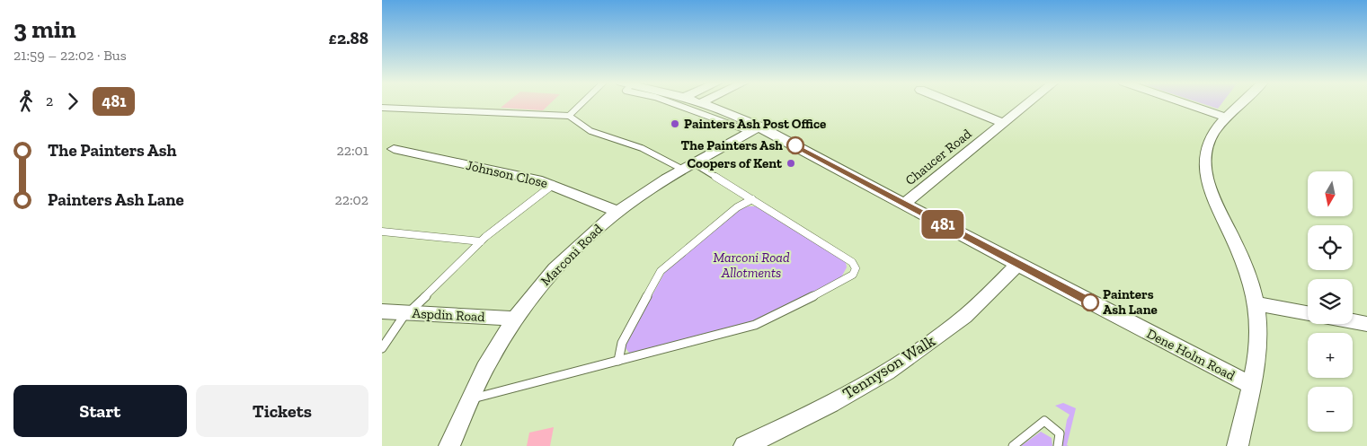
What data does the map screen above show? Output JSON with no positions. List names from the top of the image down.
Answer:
{
  "streets": {
    "street": [
      "Chaucer Road",
      "Johnson Close",
      "Marconi Road",
      "Aspdin Road",
      "Dene Holm Road",
      "Tennyson Walk"
    ]
  },
  "crossings": [
    ["Chaucer Road", "Dene Holm Road"],
    ["Johnson Close", "Marconi Road"],
    ["Marconi Road", "Aspdin Road"],
    ["Marconi Road", "Dene Holm Road"],
    ["Dene Holm Road", "Tennyson Walk"]
  ],
  "parks": ["Marconi Road Allotments"],
  "places": [
    "Painters Ash Post Office",
    "The Painters Ash",
    "Coopers of Kent",
    "Painters Ash Lane"
  ],
  "lines": ["bus line 481"],
  "north": "bottom",
  "page": {
    "heading": ["3 min", "21:59 – 22:02 · Bus", "£2.88"],
    "on_map": "481",
    "legs": ["2", "481"],
    "list": [
      {
        "name": "The Painters Ash",
        "value": "22:01"
      },
      {
        "name": "Painters Ash Lane",
        "value": "22:02"
      }
    ],
    "map_buttons": ["+", "−"],
    "buttons": ["Start", "Tickets"]
  }
}
